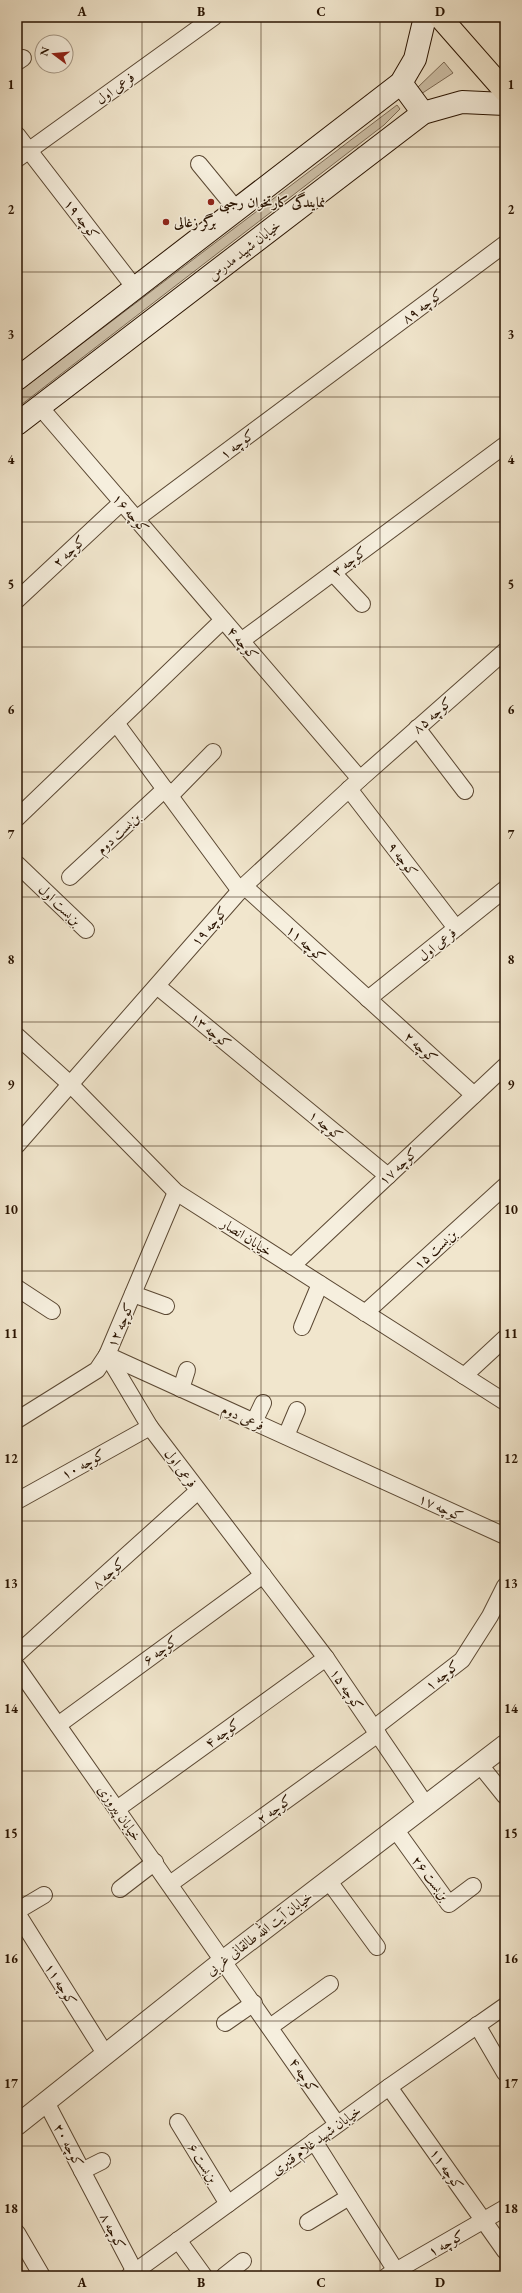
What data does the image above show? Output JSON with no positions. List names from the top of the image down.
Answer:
{
  "streets": {
    "main road": ["خیابان شهید مدرس"],
    "street": [
      "فرعی اول",
      "کوچه ۱۹",
      "کوچه ۸۹",
      "کوچه ۱",
      "کوچه ۱۶",
      "کوچه ۲",
      "کوچه ۳",
      "کوچه ۴",
      "کوچه ۸۵",
      "بن‌بست دوم",
      "کوچه ۹",
      "بن‌بست اول",
      "کوچه ۱۱",
      "کوچه ۱۳",
      "کوچه ۱۷",
      "خیابان انصار",
      "بن‌بست ۱۵",
      "کوچه ۱۲",
      "فرعی دوم",
      "کوچه ۱۰",
      "کوچه ۸",
      "کوچه ۶",
      "کوچه ۱۵",
      "خیابان پیروزی",
      "بن‌بست ۲۶",
      "خیابان آیت الله طالقانی غربی",
      "خیابان شهید غلام قنبری",
      "کوچه ۲۰",
      "بن‌بست ۶"
    ]
  },
  "crossings": [
    ["فرعی اول", "کوچه ۱۹"],
    ["فرعی اول", "کوچه ۲"],
    ["فرعی اول", "کوچه ۹"],
    ["فرعی اول", "کوچه ۱۱"],
    ["فرعی اول", "کوچه ۱۲"],
    ["فرعی اول", "فرعی دوم"],
    ["فرعی اول", "کوچه ۱۰"],
    ["فرعی اول", "کوچه ۸"],
    ["فرعی اول", "کوچه ۶"],
    ["فرعی اول", "کوچه ۱۵"],
    ["کوچه ۱۹", "کوچه ۴"],
    ["کوچه ۱۹", "کوچه ۸۵"],
    ["کوچه ۱۹", "کوچه ۹"],
    ["کوچه ۱۹", "کوچه ۱۱"],
    ["کوچه ۱۹", "کوچه ۱۳"],
    ["کوچه ۱۹", "خیابان انصار"],
    ["خیابان شهید مدرس", "کوچه ۱۶"],
    ["کوچه ۸۹", "کوچه ۱"],
    ["کوچه ۱", "کوچه ۱۶"],
    ["کوچه ۱", "کوچه ۲"],
    ["کوچه ۱", "کوچه ۱۱"],
    ["کوچه ۱", "کوچه ۱۳"],
    ["کوچه ۱", "کوچه ۱۷"],
    ["کوچه ۱", "کوچه ۱۵"],
    ["کوچه ۱۶", "کوچه ۲"],
    ["کوچه ۱۶", "کوچه ۴"],
    ["کوچه ۲", "کوچه ۱۱"],
    ["کوچه ۲", "کوچه ۱۷"],
    ["کوچه ۲", "کوچه ۱۵"],
    ["کوچه ۲", "خیابان پیروزی"],
    ["کوچه ۳", "کوچه ۴"],
    ["کوچه ۴", "کوچه ۸۵"],
    ["کوچه ۴", "کوچه ۹"],
    ["کوچه ۴", "کوچه ۱۵"],
    ["کوچه ۴", "خیابان پیروزی"],
    ["کوچه ۴", "خیابان شهید غلام قنبری"],
    ["کوچه ۸۵", "کوچه ۹"],
    ["کوچه ۱۱", "خیابان آیت الله طالقانی غربی"],
    ["کوچه ۱۱", "خیابان شهید غلام قنبری"],
    ["کوچه ۱۷", "خیابان انصار"],
    ["کوچه ۱۷", "فرعی دوم"],
    ["خیابان انصار", "بن‌بست ۱۵"],
    ["خیابان انصار", "کوچه ۱۲"],
    ["کوچه ۱۲", "فرعی دوم"],
    ["کوچه ۸", "خیابان شهید غلام قنبری"],
    ["کوچه ۸", "کوچه ۲۰"],
    ["کوچه ۶", "کوچه ۱۵"],
    ["کوچه ۶", "خیابان پیروزی"],
    ["کوچه ۱۵", "خیابان آیت الله طالقانی غربی"],
    ["خیابان پیروزی", "خیابان آیت الله طالقانی غربی"],
    ["بن‌بست ۲۶", "خیابان آیت الله طالقانی غربی"],
    ["خیابان آیت الله طالقانی غربی", "کوچه ۲۰"],
    ["خیابان شهید غلام قنبری", "بن‌بست ۶"]
  ],
  "places": ["نمایندگی کارتخوان رجبی", "برگر زغالی"],
  "north": "left",
  "grid": {
    "columns": [
      "A",
      "B",
      "C",
      "D"
    ],
    "rows": [
      "1",
      "2",
      "3",
      "4",
      "5",
      "6",
      "7",
      "8",
      "9",
      "10",
      "11",
      "12",
      "13",
      "14",
      "15",
      "16",
      "17",
      "18"
    ]
  }
}
